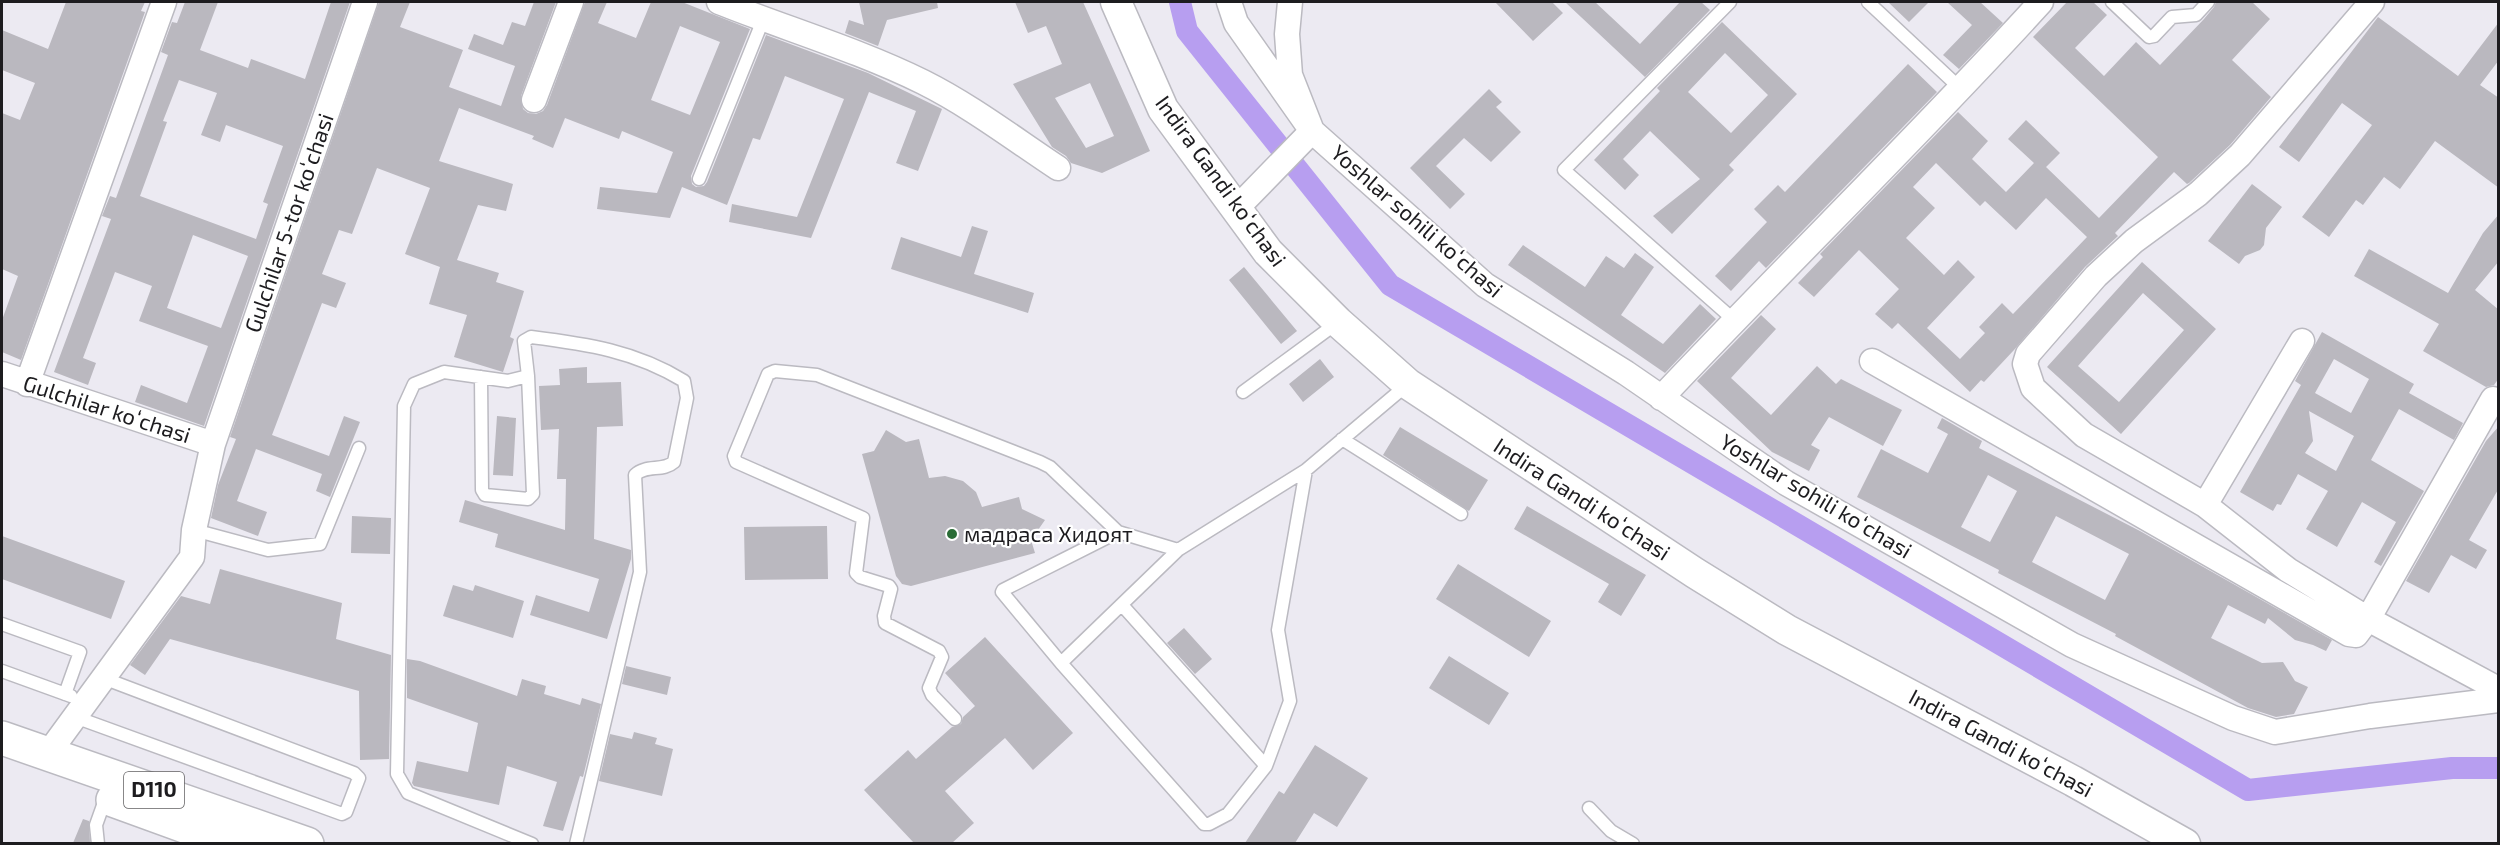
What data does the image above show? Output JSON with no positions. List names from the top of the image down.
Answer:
{
  "streets": {
    "main road": ["D110"],
    "street": [
      "Indira Gandi koʻchasi",
      "Yoshlar sohili koʻchasi",
      "Gulchilar 5-tor koʻchasi",
      "Gulchilar koʻchasi"
    ]
  },
  "crossings": [
    ["Gulchilar 5-tor koʻchasi", "Gulchilar koʻchasi"],
    ["Gulchilar 5-tor koʻchasi", "D110"]
  ],
  "places": ["мадраса Хидоят"]
}
